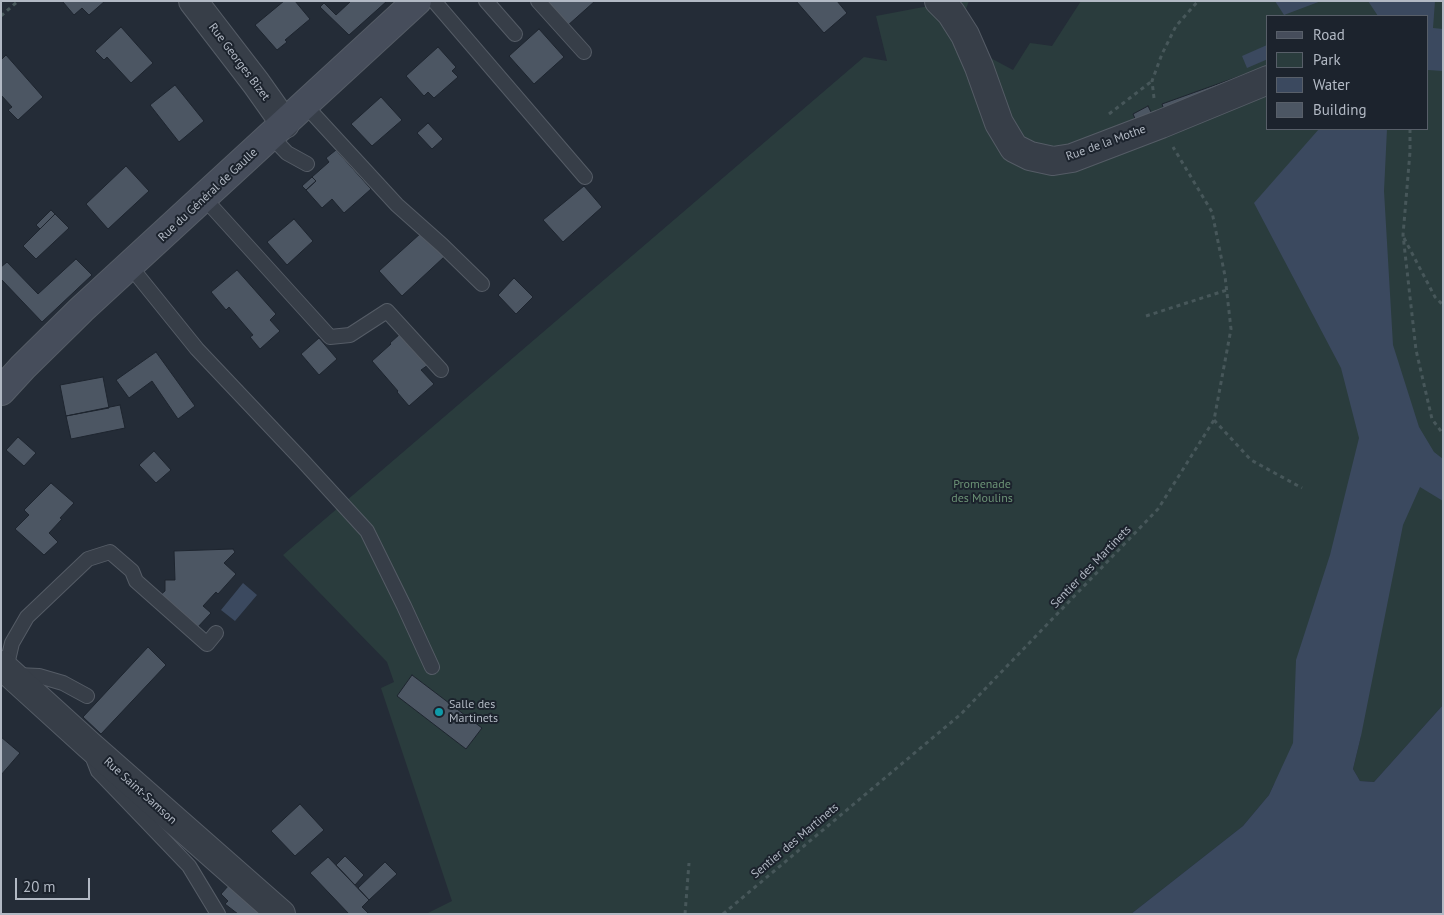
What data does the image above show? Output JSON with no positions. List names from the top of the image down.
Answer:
{
  "streets": {
    "main road": ["Rue du Général de Gaulle"],
    "street": ["Rue Georges Bizet", "Rue de la Mothe", "Rue Saint-Samson"],
    "path": ["Sentier des Martinets"]
  },
  "crossings": [
    ["Rue Georges Bizet", "Rue du Général de Gaulle"],
    ["Rue de la Mothe", "Sentier des Martinets"]
  ],
  "parks": ["Promenade des Moulins"],
  "places": ["Salle des Martinets"],
  "legend": [
    "Road",
    "Park",
    "Water",
    "Building"
  ],
  "scale_bar": "20 m"
}
